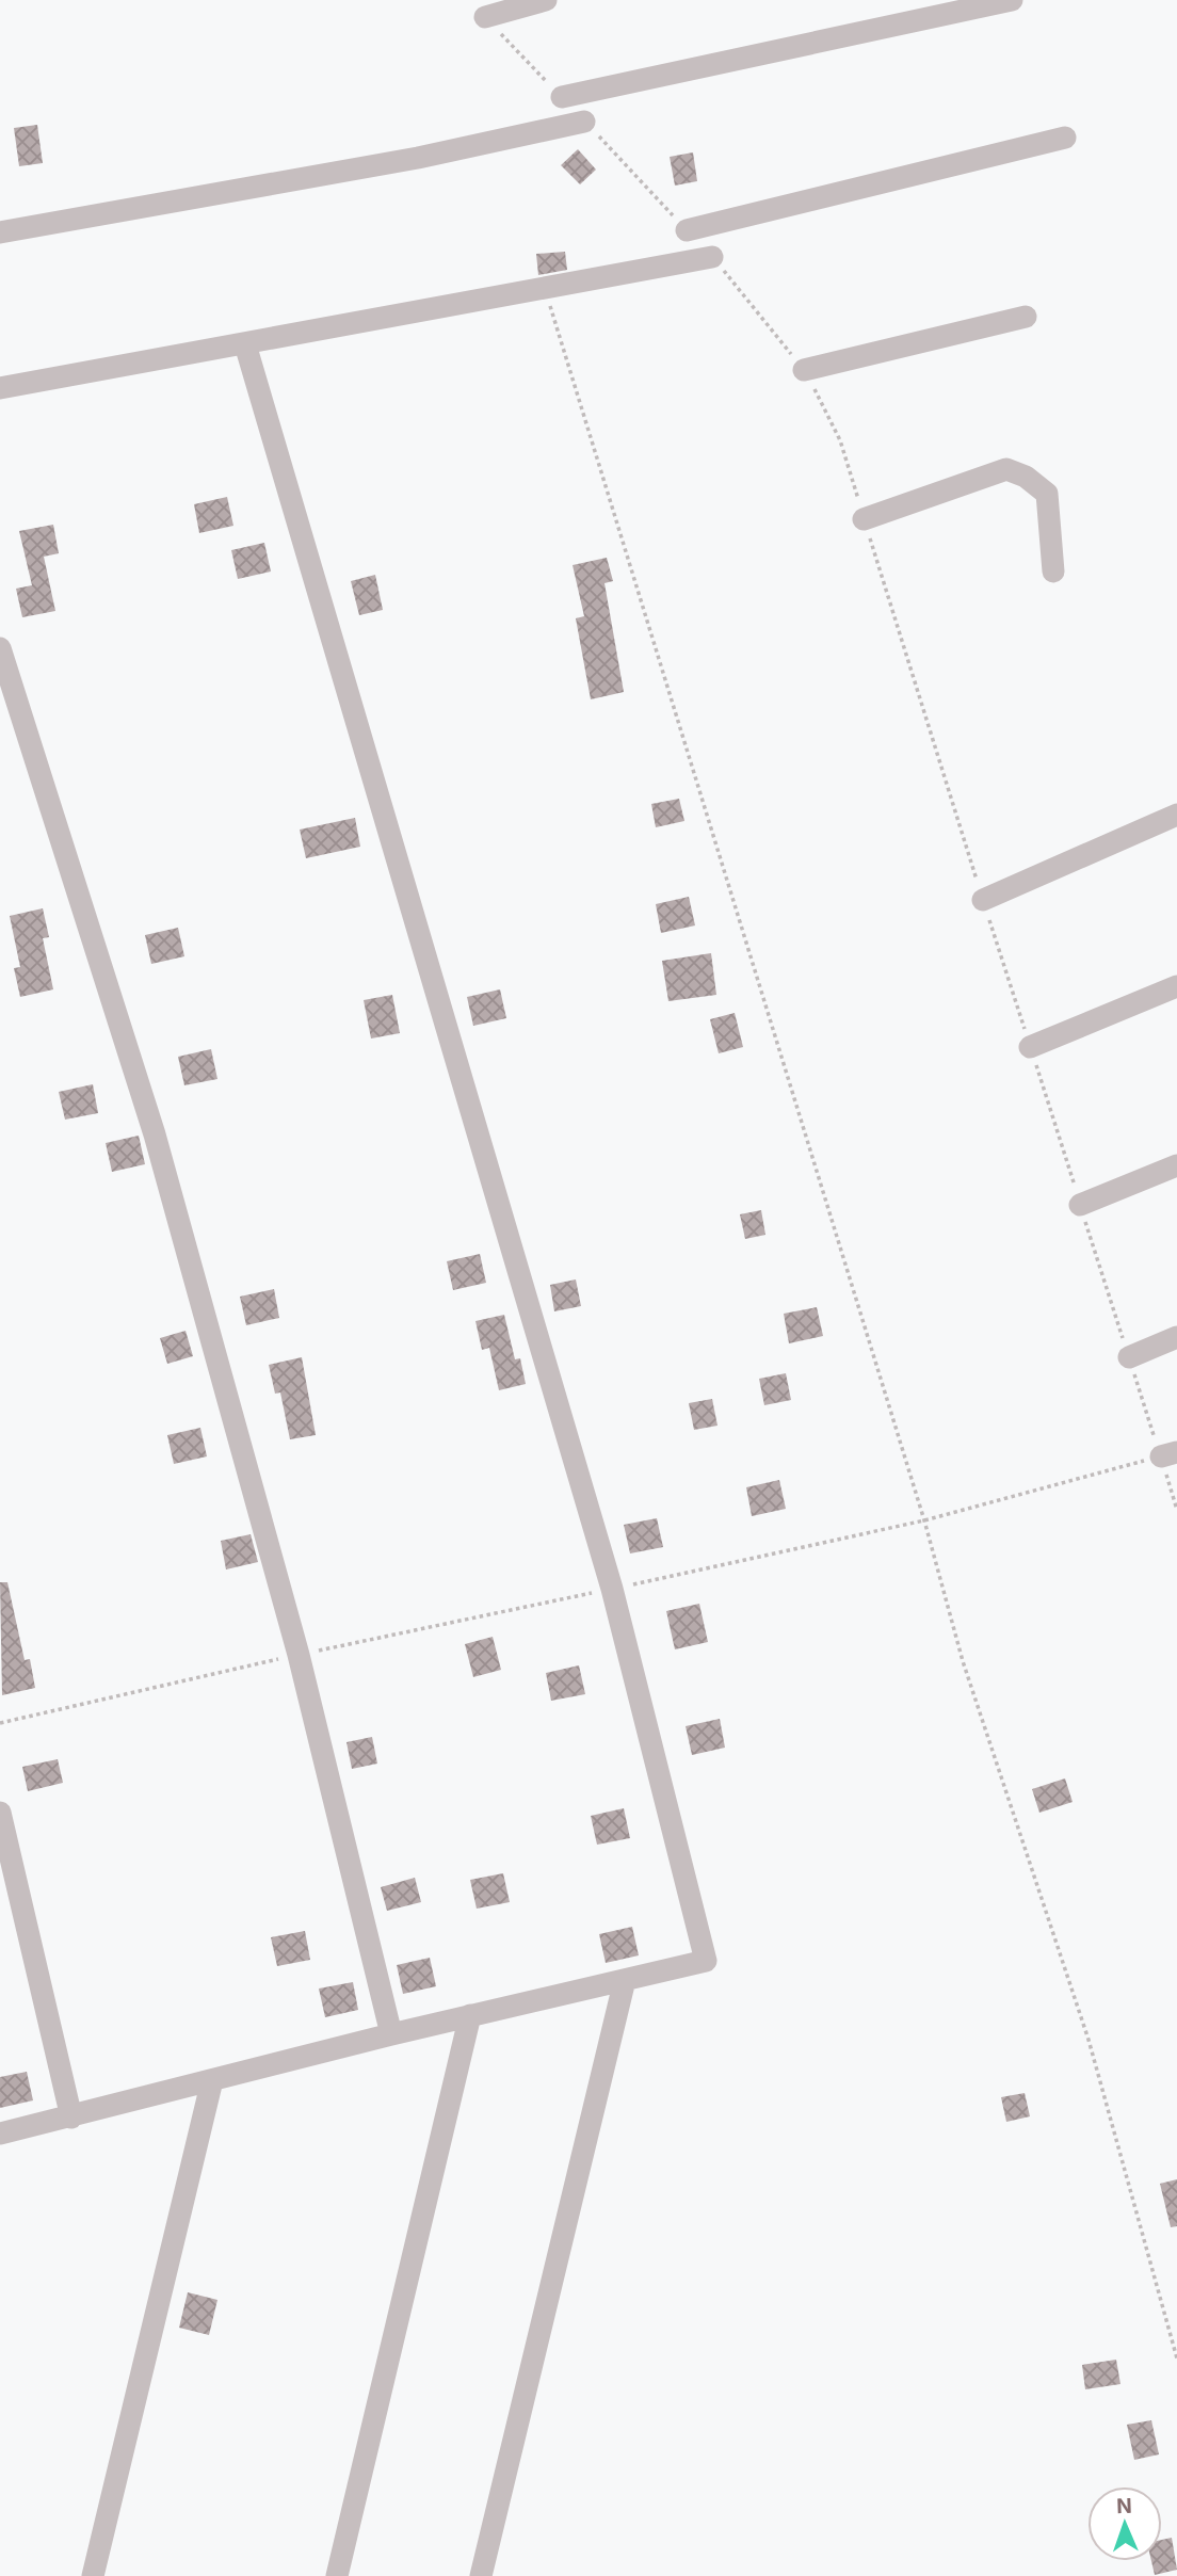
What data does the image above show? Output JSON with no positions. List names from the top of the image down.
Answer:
{
  "north": "top"
}
